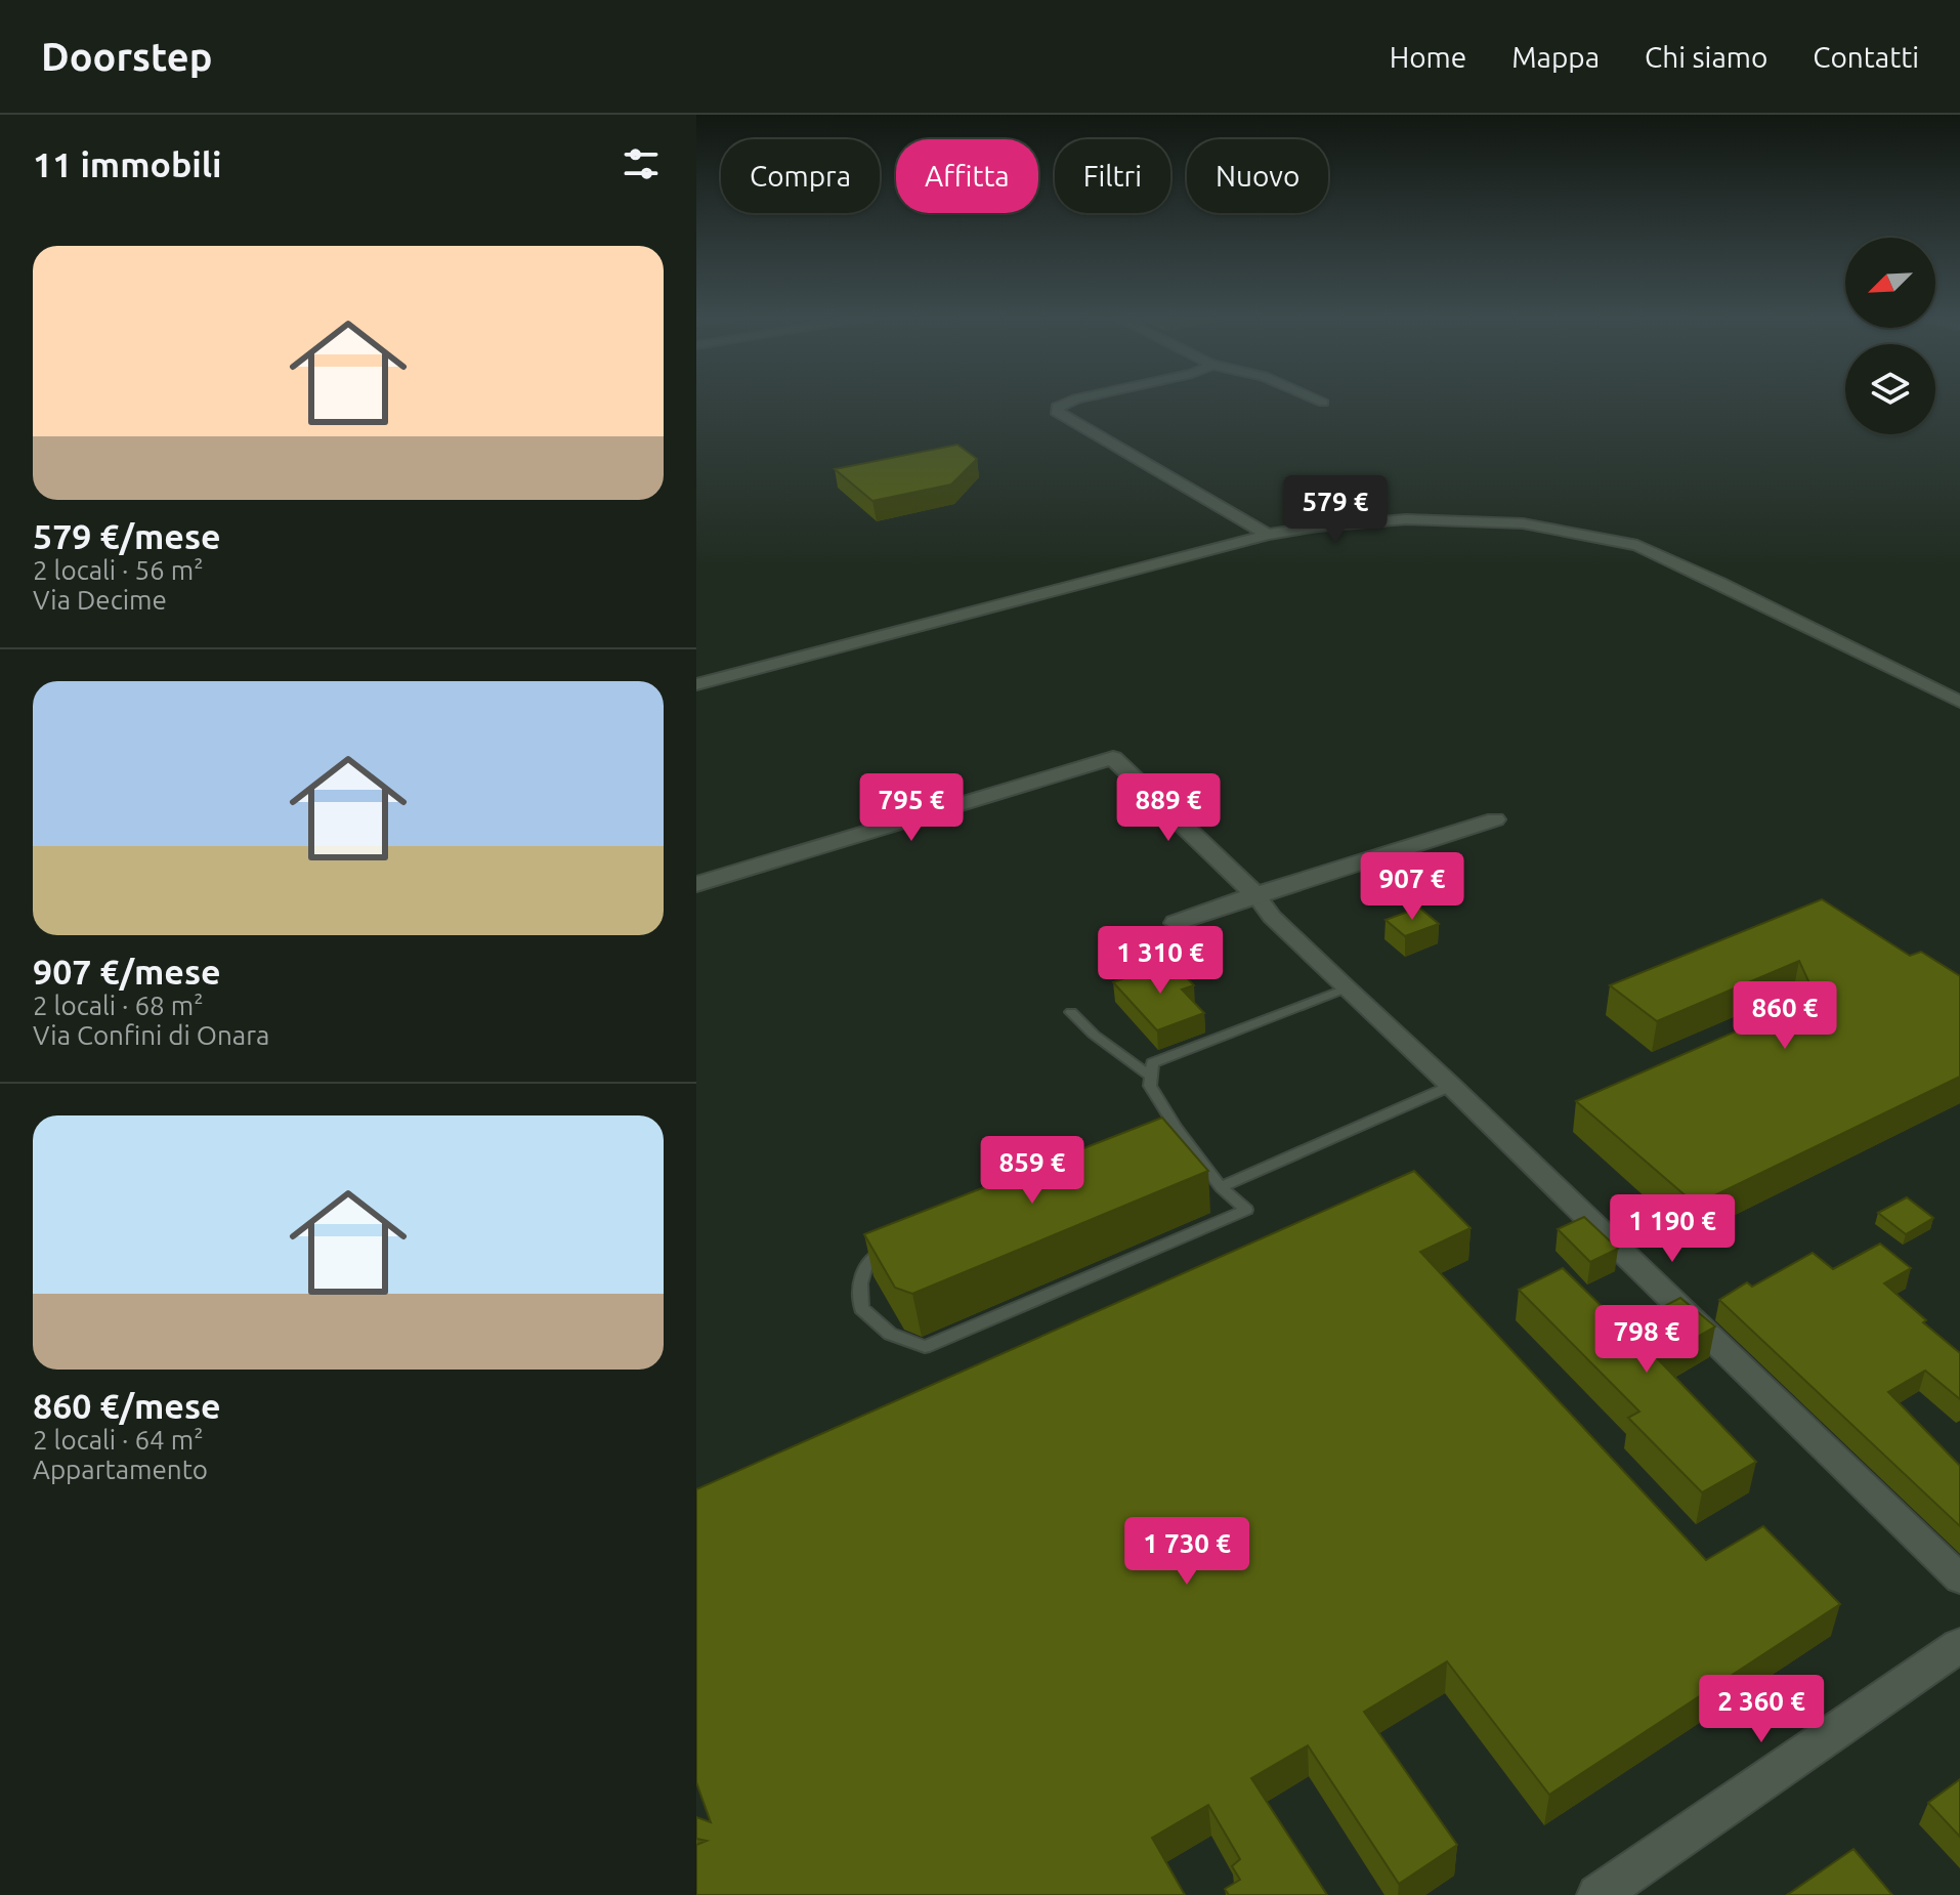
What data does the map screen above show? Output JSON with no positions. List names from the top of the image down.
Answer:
{
  "north": "bottom left",
  "page": {
    "header": "Doorstep",
    "nav": [
      "Home",
      "Mappa",
      "Chi siamo",
      "Contatti"
    ],
    "heading": "11 immobili",
    "chip": [
      "Compra",
      "Affitta",
      "Filtri",
      "Nuovo"
    ],
    "list": [
      {
        "name": "579 €/mese",
        "note": "2 locali · 56 m² · Via Decime"
      },
      {
        "name": "907 €/mese",
        "note": "2 locali · 68 m² · Via Confini di Onara"
      },
      {
        "name": "860 €/mese",
        "note": "2 locali · 64 m² · Appartamento"
      }
    ],
    "price": [
      "579 €",
      "795 €",
      "889 €",
      "907 €",
      "1 310 €",
      "860 €",
      "859 €",
      "1 190 €",
      "798 €",
      "1 730 €",
      "2 360 €"
    ]
  }
}
